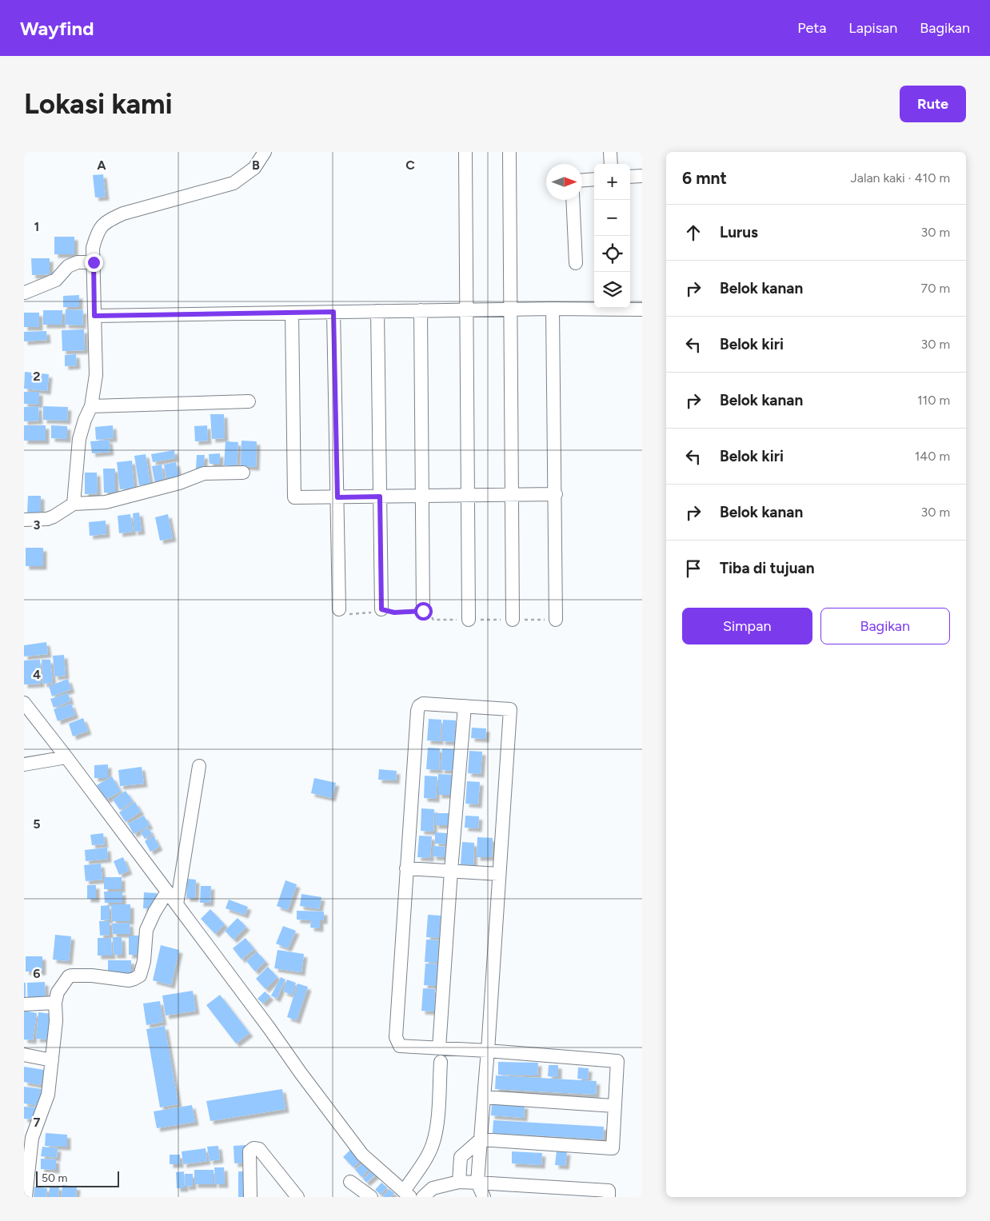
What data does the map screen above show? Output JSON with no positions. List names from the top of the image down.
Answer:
{
  "scale_bar": "50 m",
  "north": "right",
  "page": {
    "header": "Wayfind",
    "nav": ["Peta", "Lapisan", "Bagikan"],
    "buttons": [
      "Rute",
      ["Simpan", "Bagikan"]
    ],
    "title": "Lokasi kami",
    "heading": ["6 mnt", "Jalan kaki · 410 m"],
    "map_buttons": ["+", "−"],
    "list": [
      ["Lurus", "30 m"],
      ["Belok kanan", "70 m"],
      ["Belok kiri", "30 m"],
      ["Belok kanan", "110 m"],
      ["Belok kiri", "140 m"],
      ["Belok kanan", "30 m"],
      "Tiba di tujuan"
    ],
    "scale": "50 m"
  },
  "grid": {
    "columns": ["A", "B", "C"],
    "rows": [
      "1",
      "2",
      "3",
      "4",
      "5",
      "6",
      "7"
    ]
  }
}
